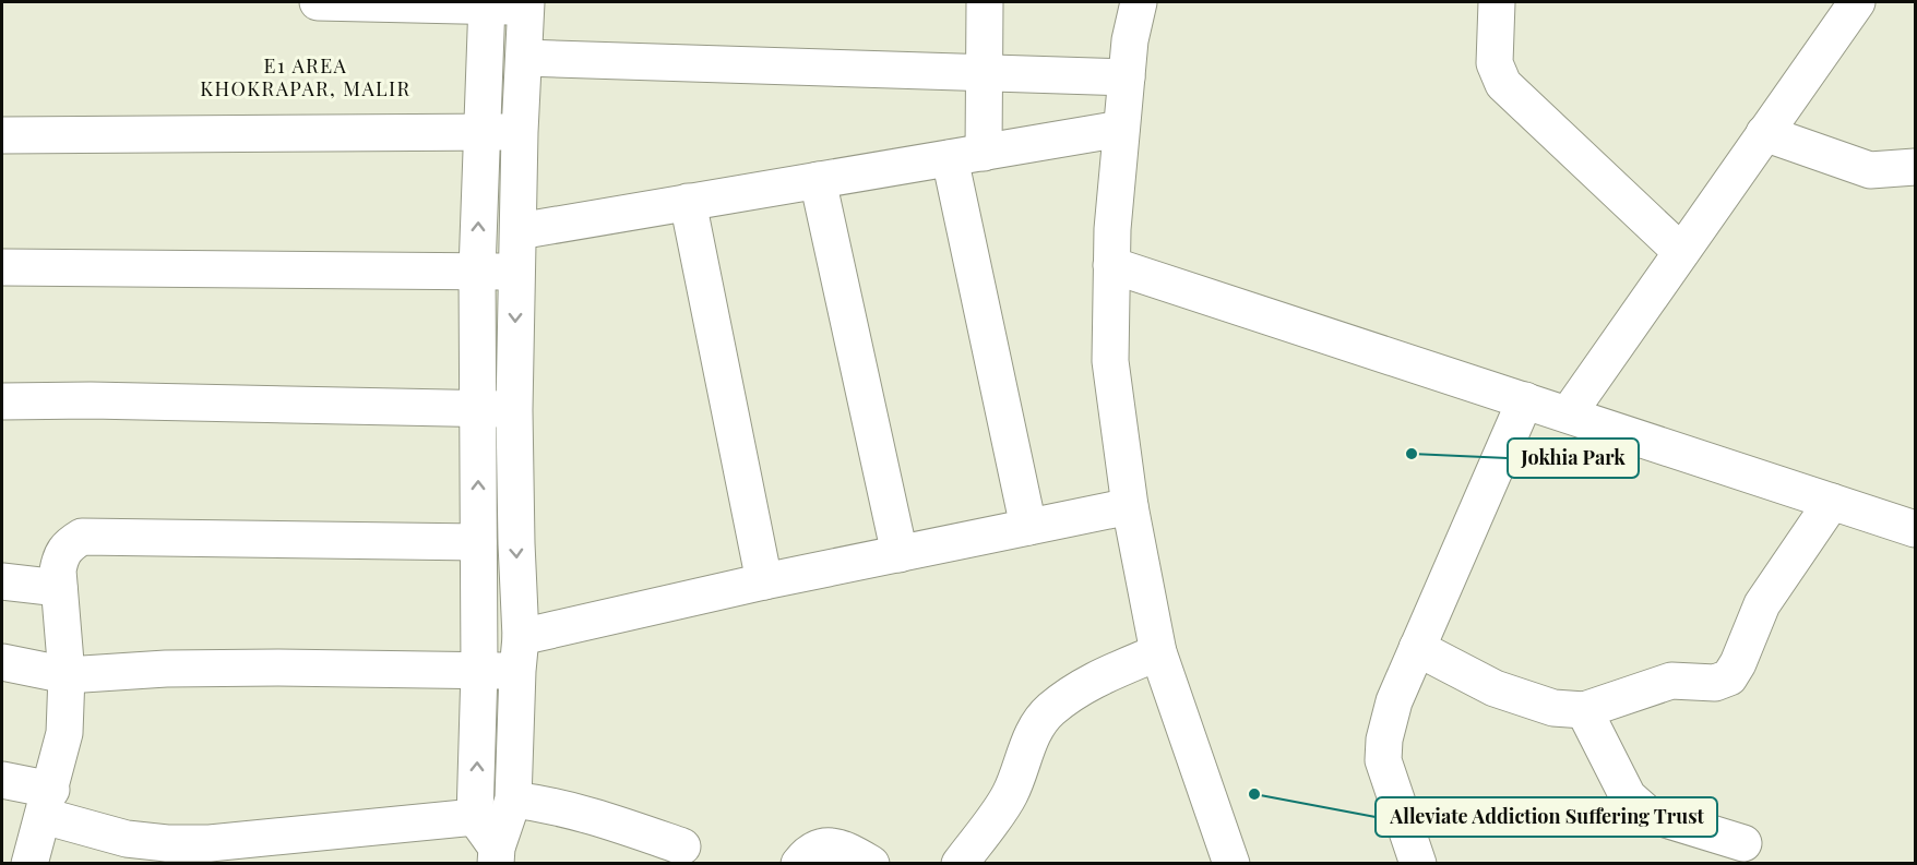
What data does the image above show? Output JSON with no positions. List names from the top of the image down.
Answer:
{
  "districts": ["E1 AREA KHOKRAPAR, MALIR"],
  "places": ["Jokhia Park", "Alleviate Addiction Suffering Trust"]
}
